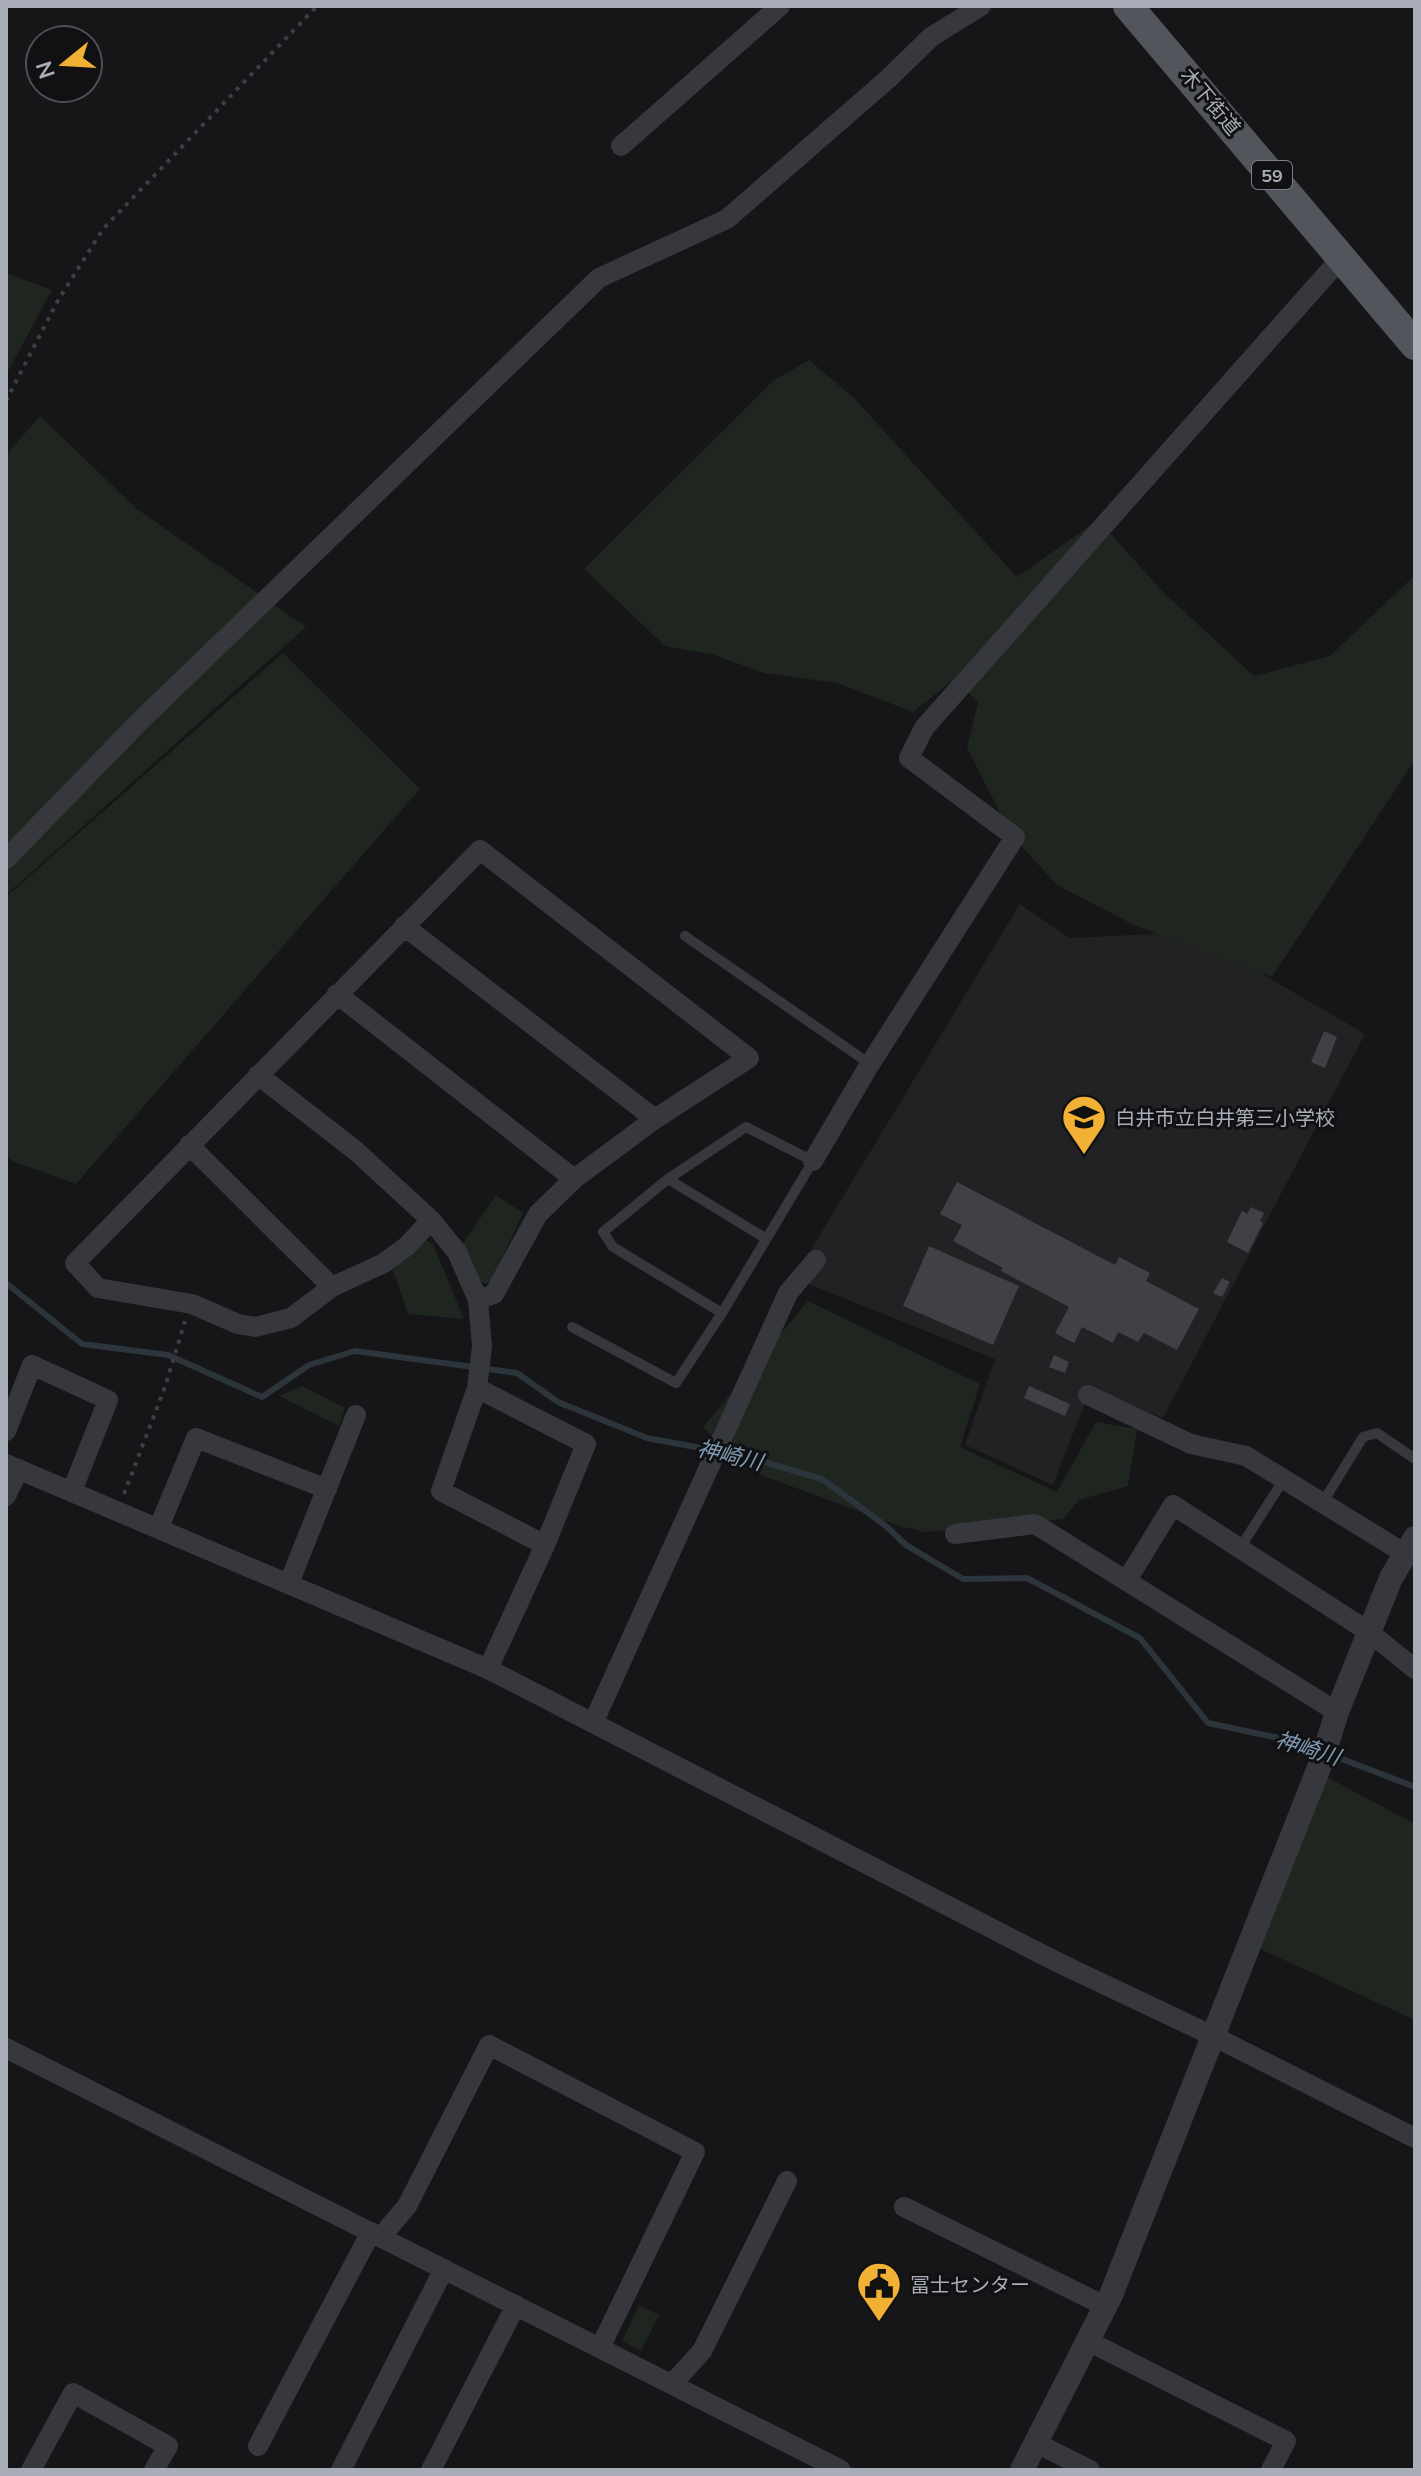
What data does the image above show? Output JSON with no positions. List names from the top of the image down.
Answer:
{
  "streets": {
    "main road": ["木下街道", "59"]
  },
  "water": ["神崎川"],
  "places": {
    "school or university": ["白井市立白井第三小学校"],
    "public building": ["冨士センター"]
  },
  "north": "left"
}
